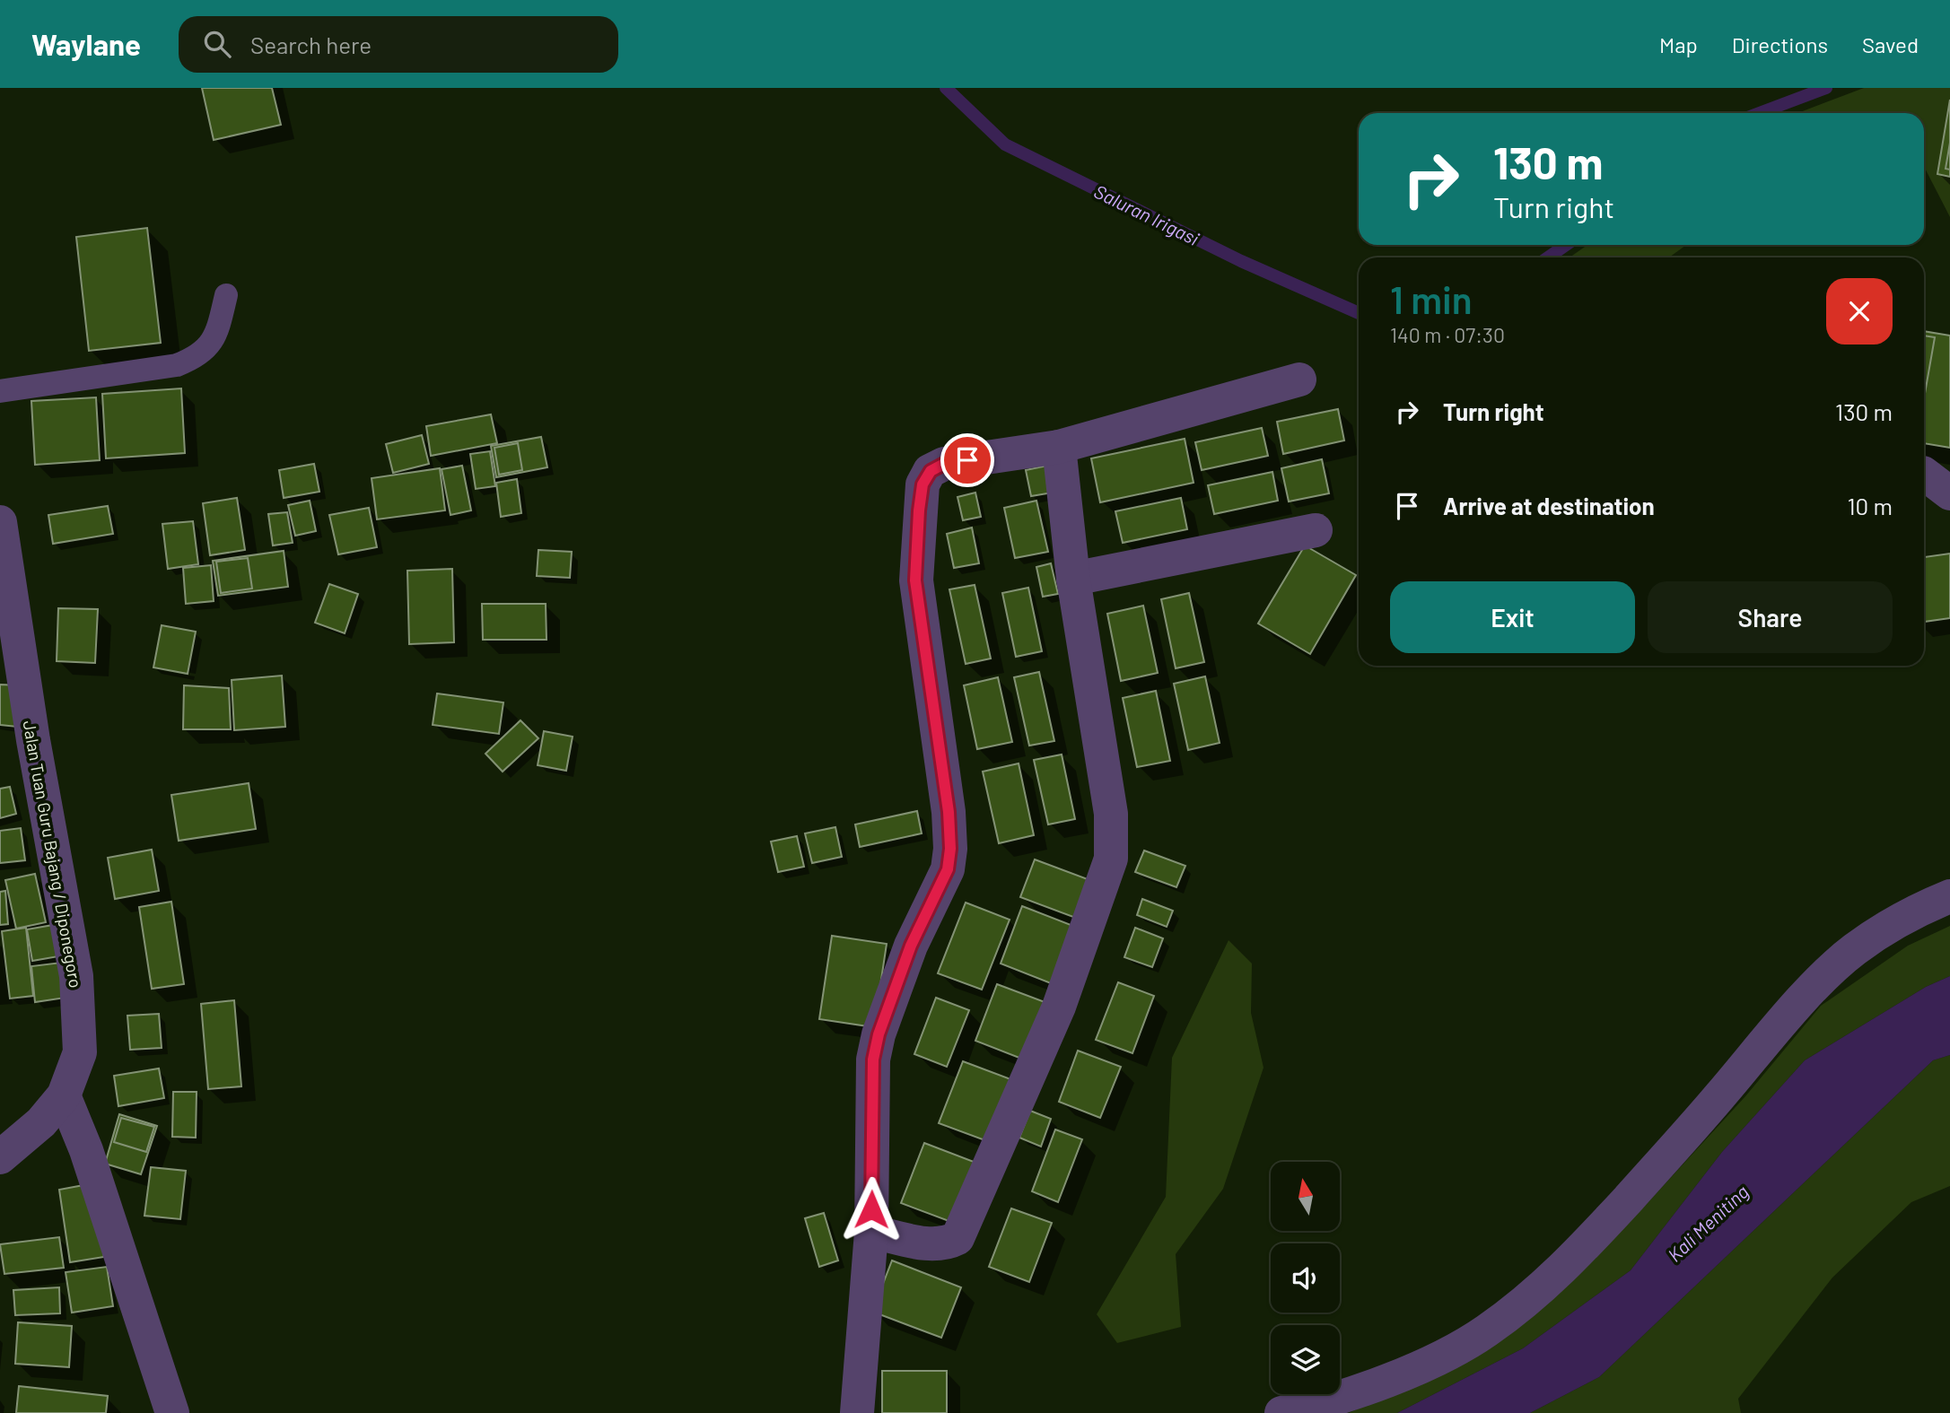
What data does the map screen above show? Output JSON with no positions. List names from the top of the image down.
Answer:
{
  "streets": {
    "street": ["Jalan Tuan Guru Bajang / Diponegoro"]
  },
  "water": ["Saluran Irigasi", "Kali Meniting"],
  "north": "top",
  "page": {
    "header": "Waylane",
    "search": "Search here",
    "nav": ["Map", "Directions", "Saved"],
    "turn": ["130 m", "Turn right"],
    "heading": ["1 min", "140 m · 07:30"],
    "list": [
      {
        "name": "Turn right",
        "value": "130 m"
      },
      {
        "name": "Arrive at destination",
        "value": "10 m"
      }
    ],
    "buttons": ["Exit", "Share"]
  }
}
